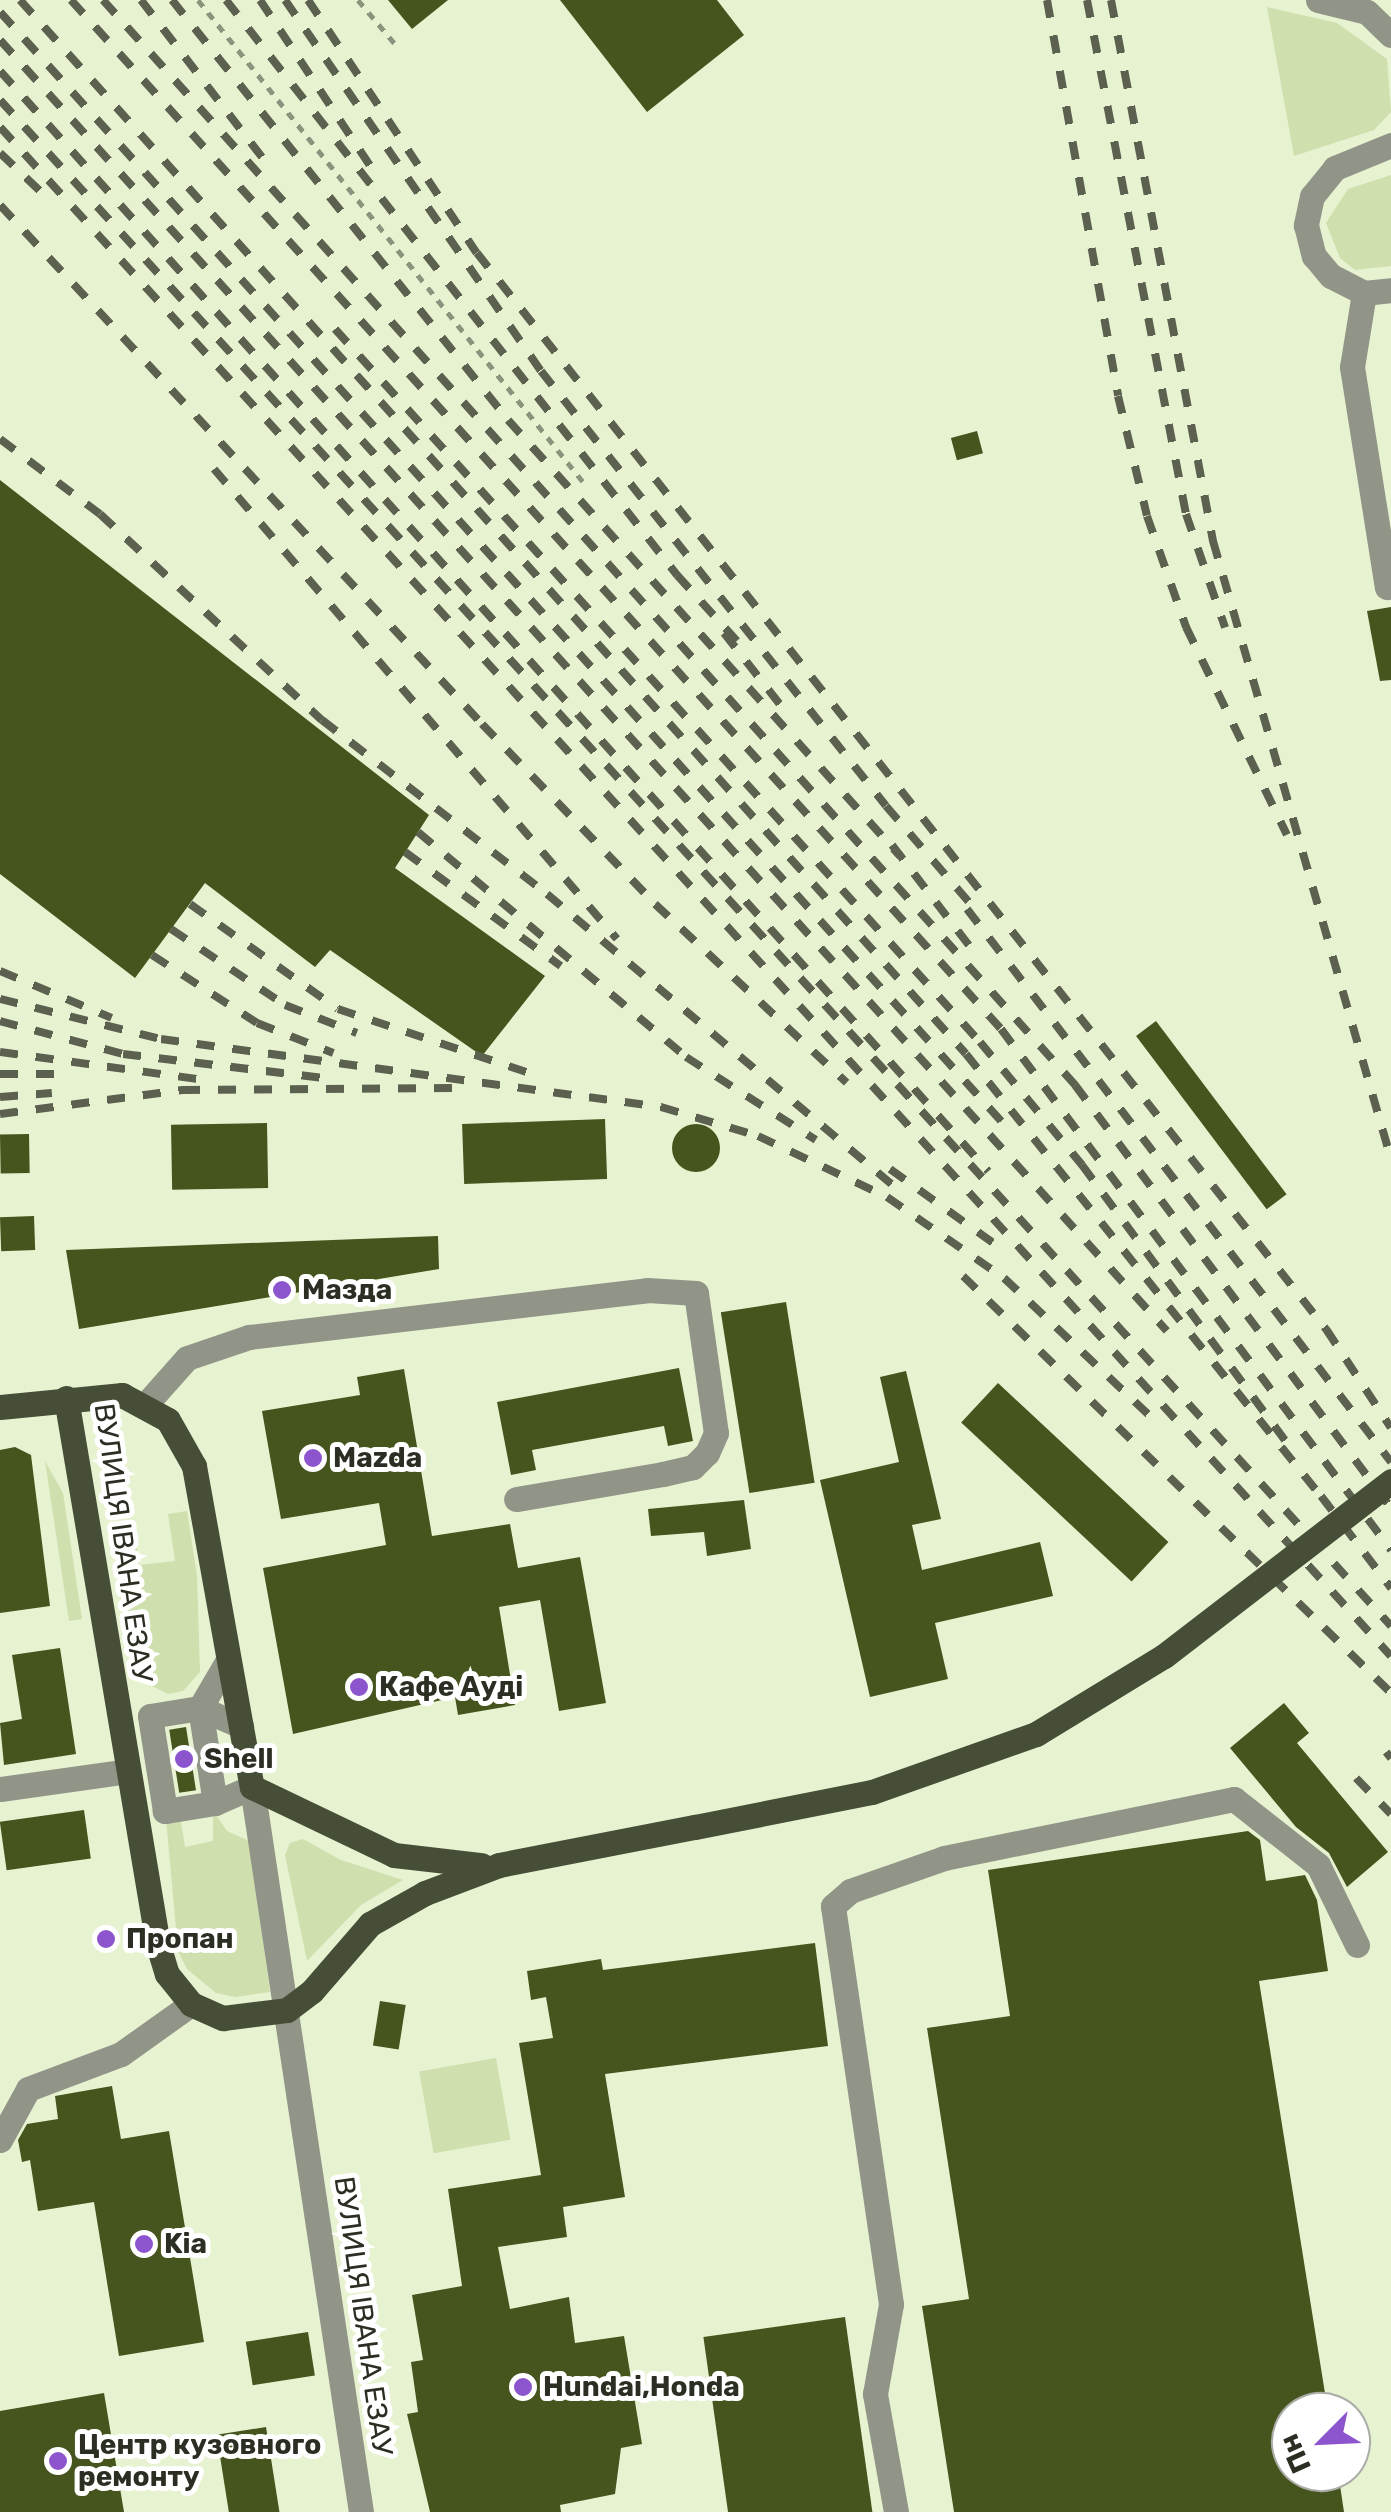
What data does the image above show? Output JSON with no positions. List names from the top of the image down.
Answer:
{
  "streets": {
    "main road": ["ВУЛИЦЯ ІВАНА ЕЗАУ"]
  },
  "places": [
    "Мазда",
    "Mazda",
    "Кафе Ауді",
    "Shell",
    "Пропан",
    "Kia",
    "Hundai,Honda",
    "Центр кузовного ремонту"
  ],
  "north": "bottom left"
}
